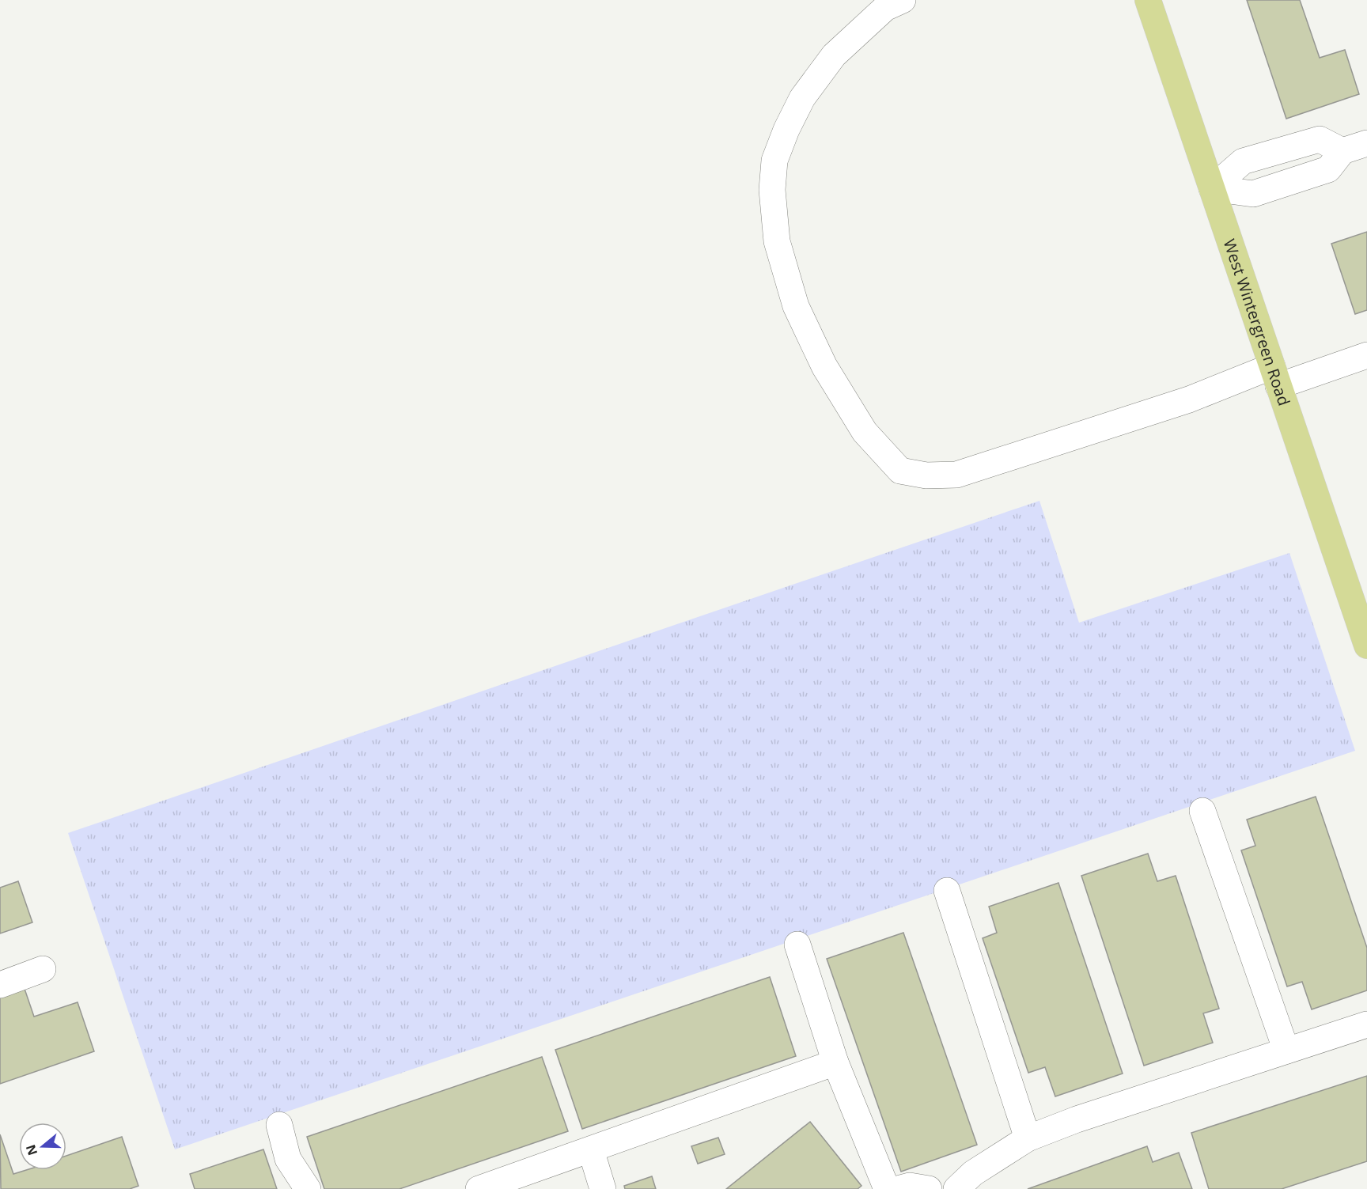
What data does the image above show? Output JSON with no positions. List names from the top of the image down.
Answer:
{
  "streets": {
    "main road": ["West Wintergreen Road"]
  },
  "north": "left"
}
